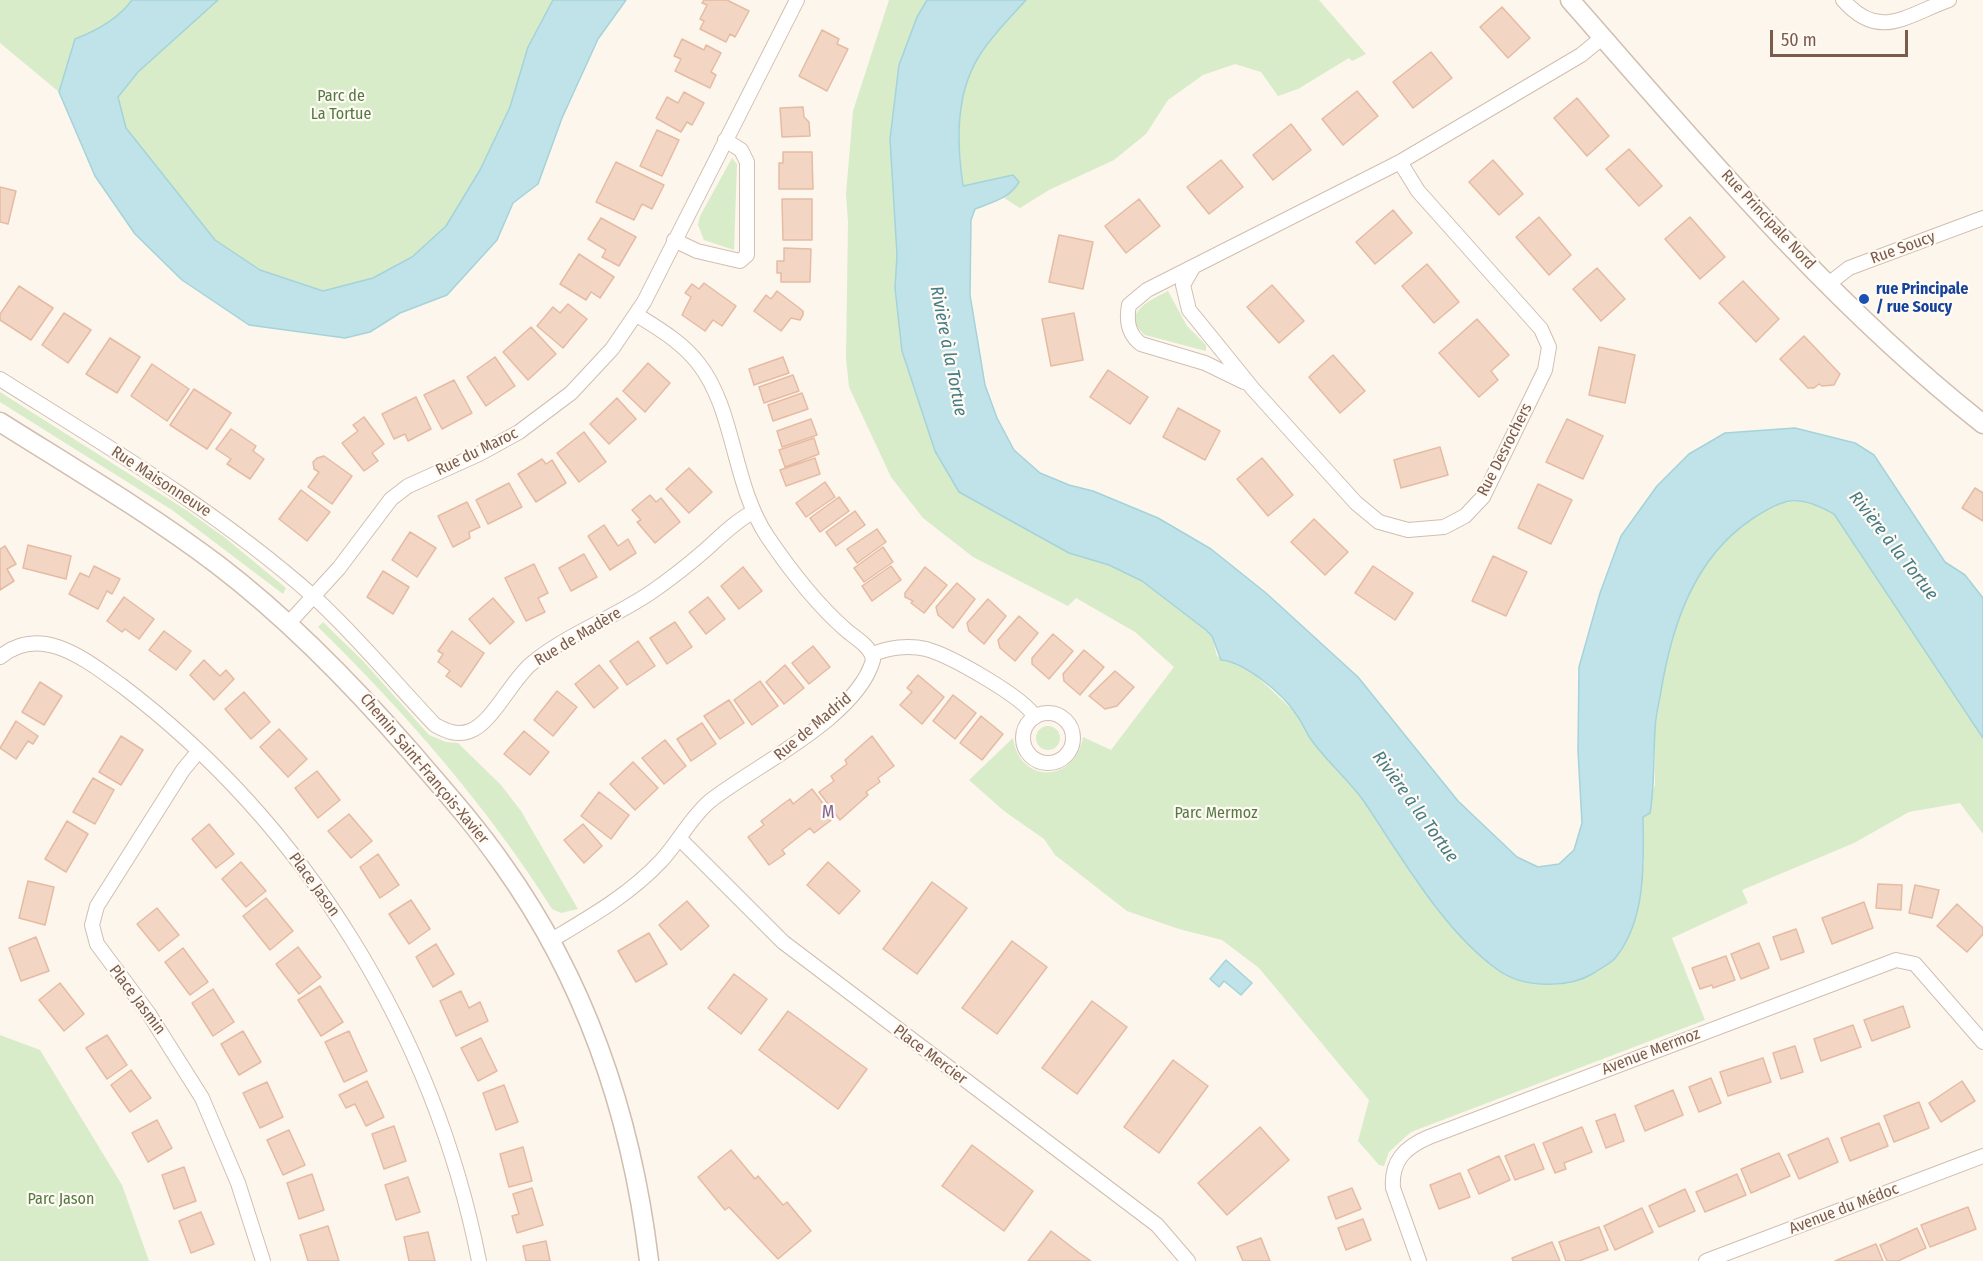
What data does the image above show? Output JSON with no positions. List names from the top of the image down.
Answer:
{
  "streets": {
    "street": [
      "Rue Principale Nord",
      "Rue Soucy",
      "Rue Desrochers",
      "Rue du Maroc",
      "Rue Maisonneuve",
      "Rue de Madère",
      "Rue de Madrid",
      "Chemin Saint-François-Xavier",
      "Place Jason",
      "Place Jasmin",
      "Avenue Mermoz",
      "Place Mercier",
      "Avenue du Médoc"
    ]
  },
  "crossings": [
    ["Rue Principale Nord", "Rue Soucy"],
    ["Rue Principale Nord", "Rue Desrochers"],
    ["Rue du Maroc", "Rue Maisonneuve"],
    ["Rue du Maroc", "Rue de Madère"],
    ["Rue du Maroc", "Chemin Saint-François-Xavier"],
    ["Rue Maisonneuve", "Rue de Madère"],
    ["Rue de Madrid", "Chemin Saint-François-Xavier"],
    ["Rue de Madrid", "Place Mercier"],
    ["Place Jason", "Place Jasmin"]
  ],
  "districts": ["M"],
  "water": ["Rivière à la Tortue"],
  "parks": ["Parc de La Tortue", "Parc Mermoz", "Parc Jason"],
  "places": ["rue Principale / rue Soucy"],
  "scale_bar": "50 m"
}
